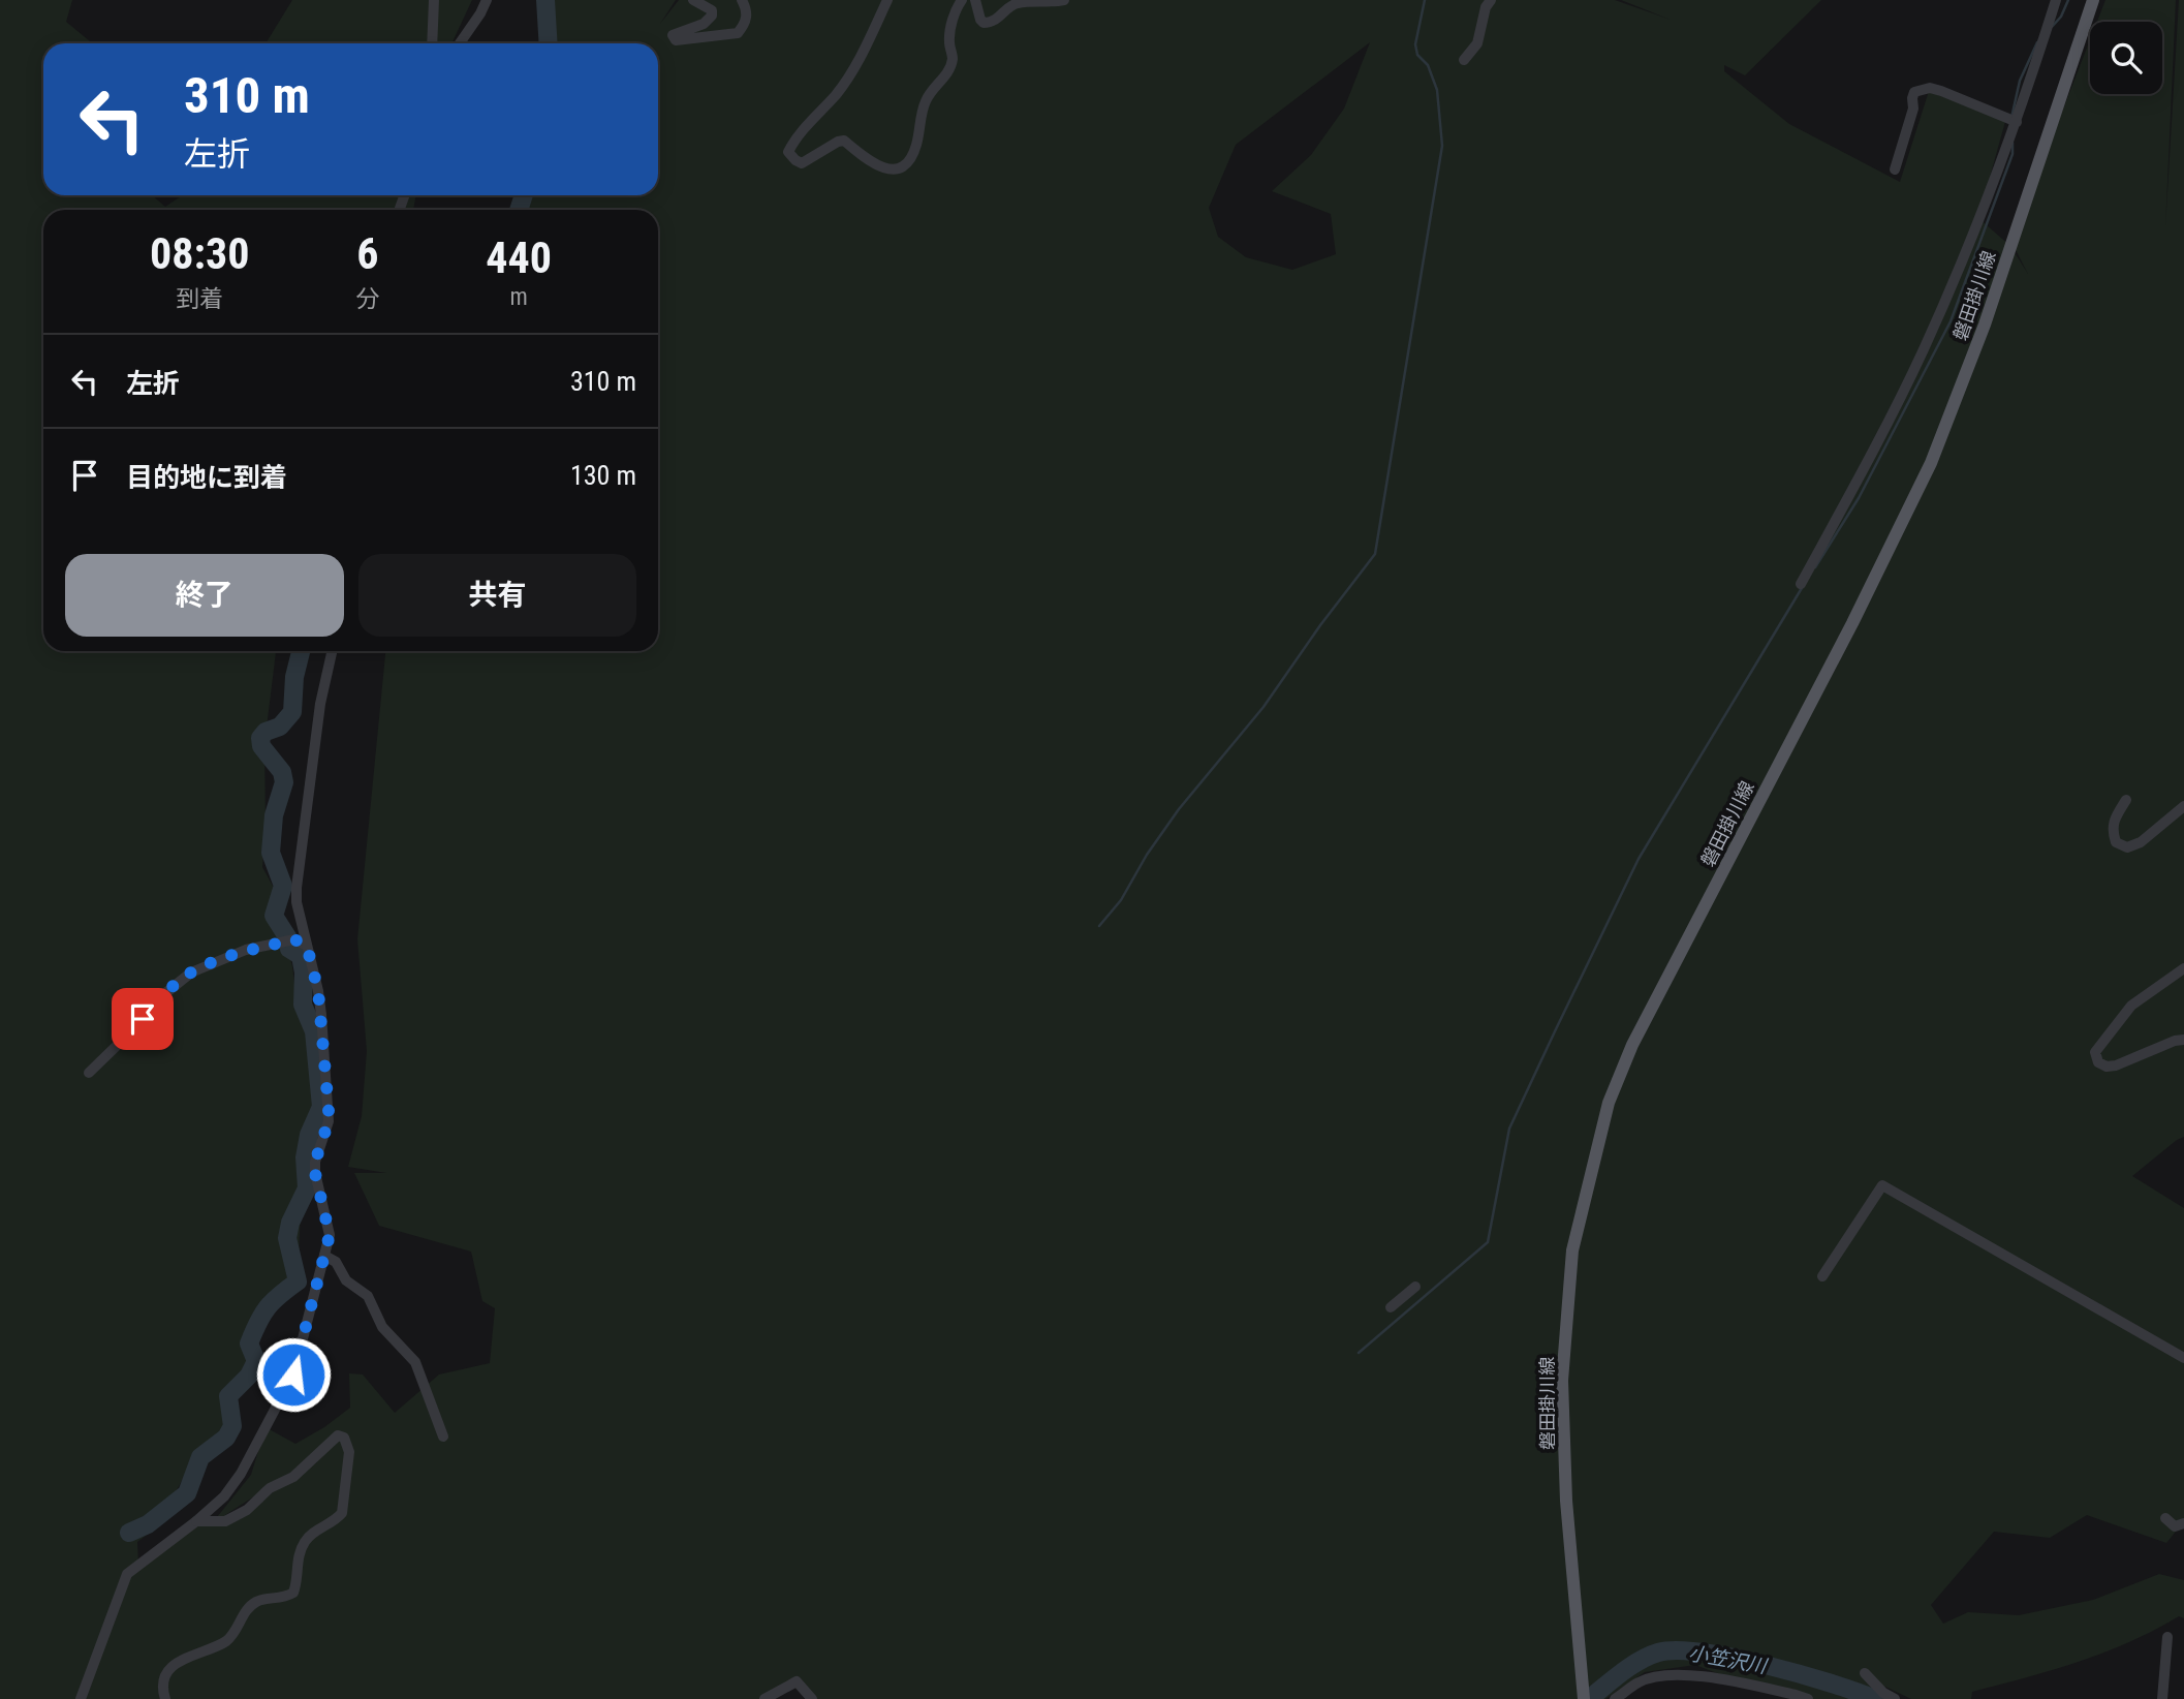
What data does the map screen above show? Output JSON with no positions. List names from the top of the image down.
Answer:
{
  "streets": {
    "main road": ["磐田掛川線"]
  },
  "water": ["小笠沢川"],
  "page": {
    "turn": ["310 m", "左折"],
    "eta": [
      "08:30",
      "到着",
      "6",
      "分",
      "440",
      "m"
    ],
    "list": [
      {
        "name": "左折",
        "value": "310 m"
      },
      {
        "name": "目的地に到着",
        "value": "130 m"
      }
    ],
    "buttons": ["終了", "共有"]
  }
}
